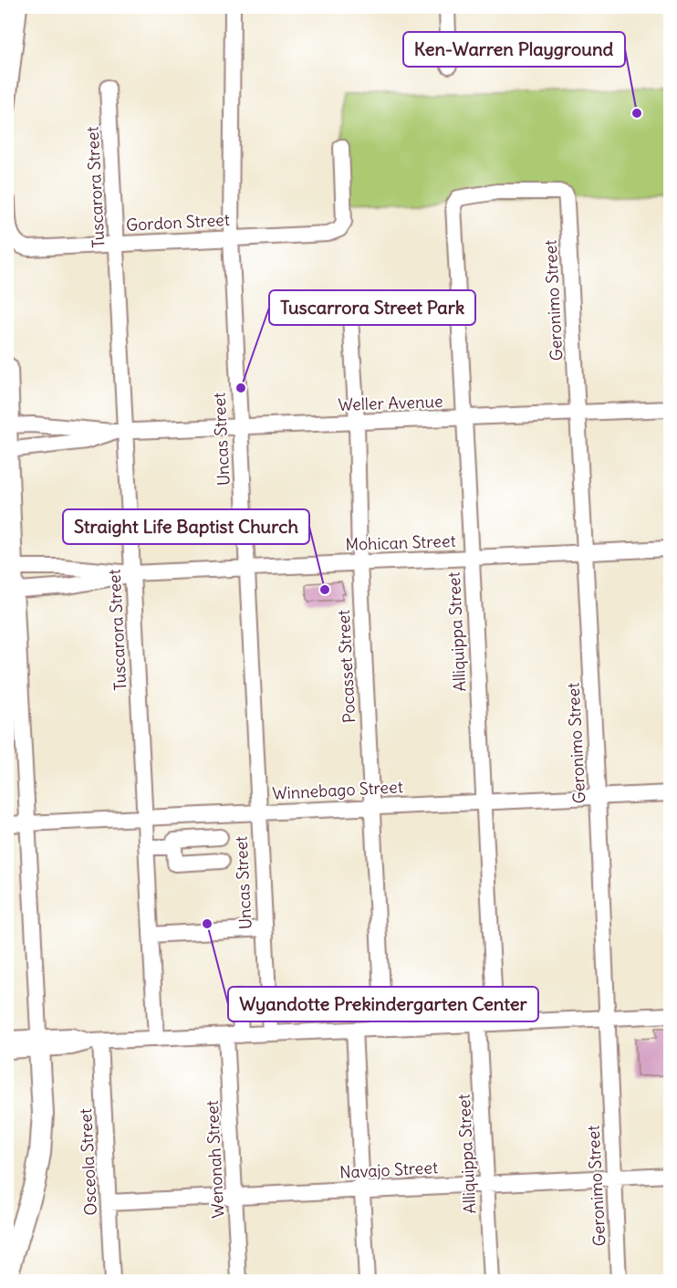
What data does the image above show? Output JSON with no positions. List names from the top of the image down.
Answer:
{
  "streets": {
    "street": [
      "Tuscarora Street",
      "Gordon Street",
      "Geronimo Street",
      "Weller Avenue",
      "Uncas Street",
      "Mohican Street",
      "Alliquippa Street",
      "Pocasset Street",
      "Winnebago Street",
      "Wenonah Street",
      "Osceola Street",
      "Navajo Street"
    ]
  },
  "crossings": [
    ["Tuscarora Street", "Gordon Street"],
    ["Tuscarora Street", "Weller Avenue"],
    ["Tuscarora Street", "Mohican Street"],
    ["Tuscarora Street", "Winnebago Street"],
    ["Gordon Street", "Uncas Street"],
    ["Geronimo Street", "Weller Avenue"],
    ["Geronimo Street", "Mohican Street"],
    ["Geronimo Street", "Alliquippa Street"],
    ["Geronimo Street", "Winnebago Street"],
    ["Geronimo Street", "Navajo Street"],
    ["Weller Avenue", "Uncas Street"],
    ["Weller Avenue", "Alliquippa Street"],
    ["Weller Avenue", "Pocasset Street"],
    ["Uncas Street", "Mohican Street"],
    ["Uncas Street", "Winnebago Street"],
    ["Mohican Street", "Alliquippa Street"],
    ["Mohican Street", "Pocasset Street"],
    ["Alliquippa Street", "Winnebago Street"],
    ["Alliquippa Street", "Navajo Street"],
    ["Pocasset Street", "Winnebago Street"],
    ["Wenonah Street", "Navajo Street"],
    ["Osceola Street", "Navajo Street"]
  ],
  "places": [
    "Ken-Warren Playground",
    "Tuscarrora Street Park",
    "Straight Life Baptist Church",
    "Wyandotte Prekindergarten Center"
  ]
}
